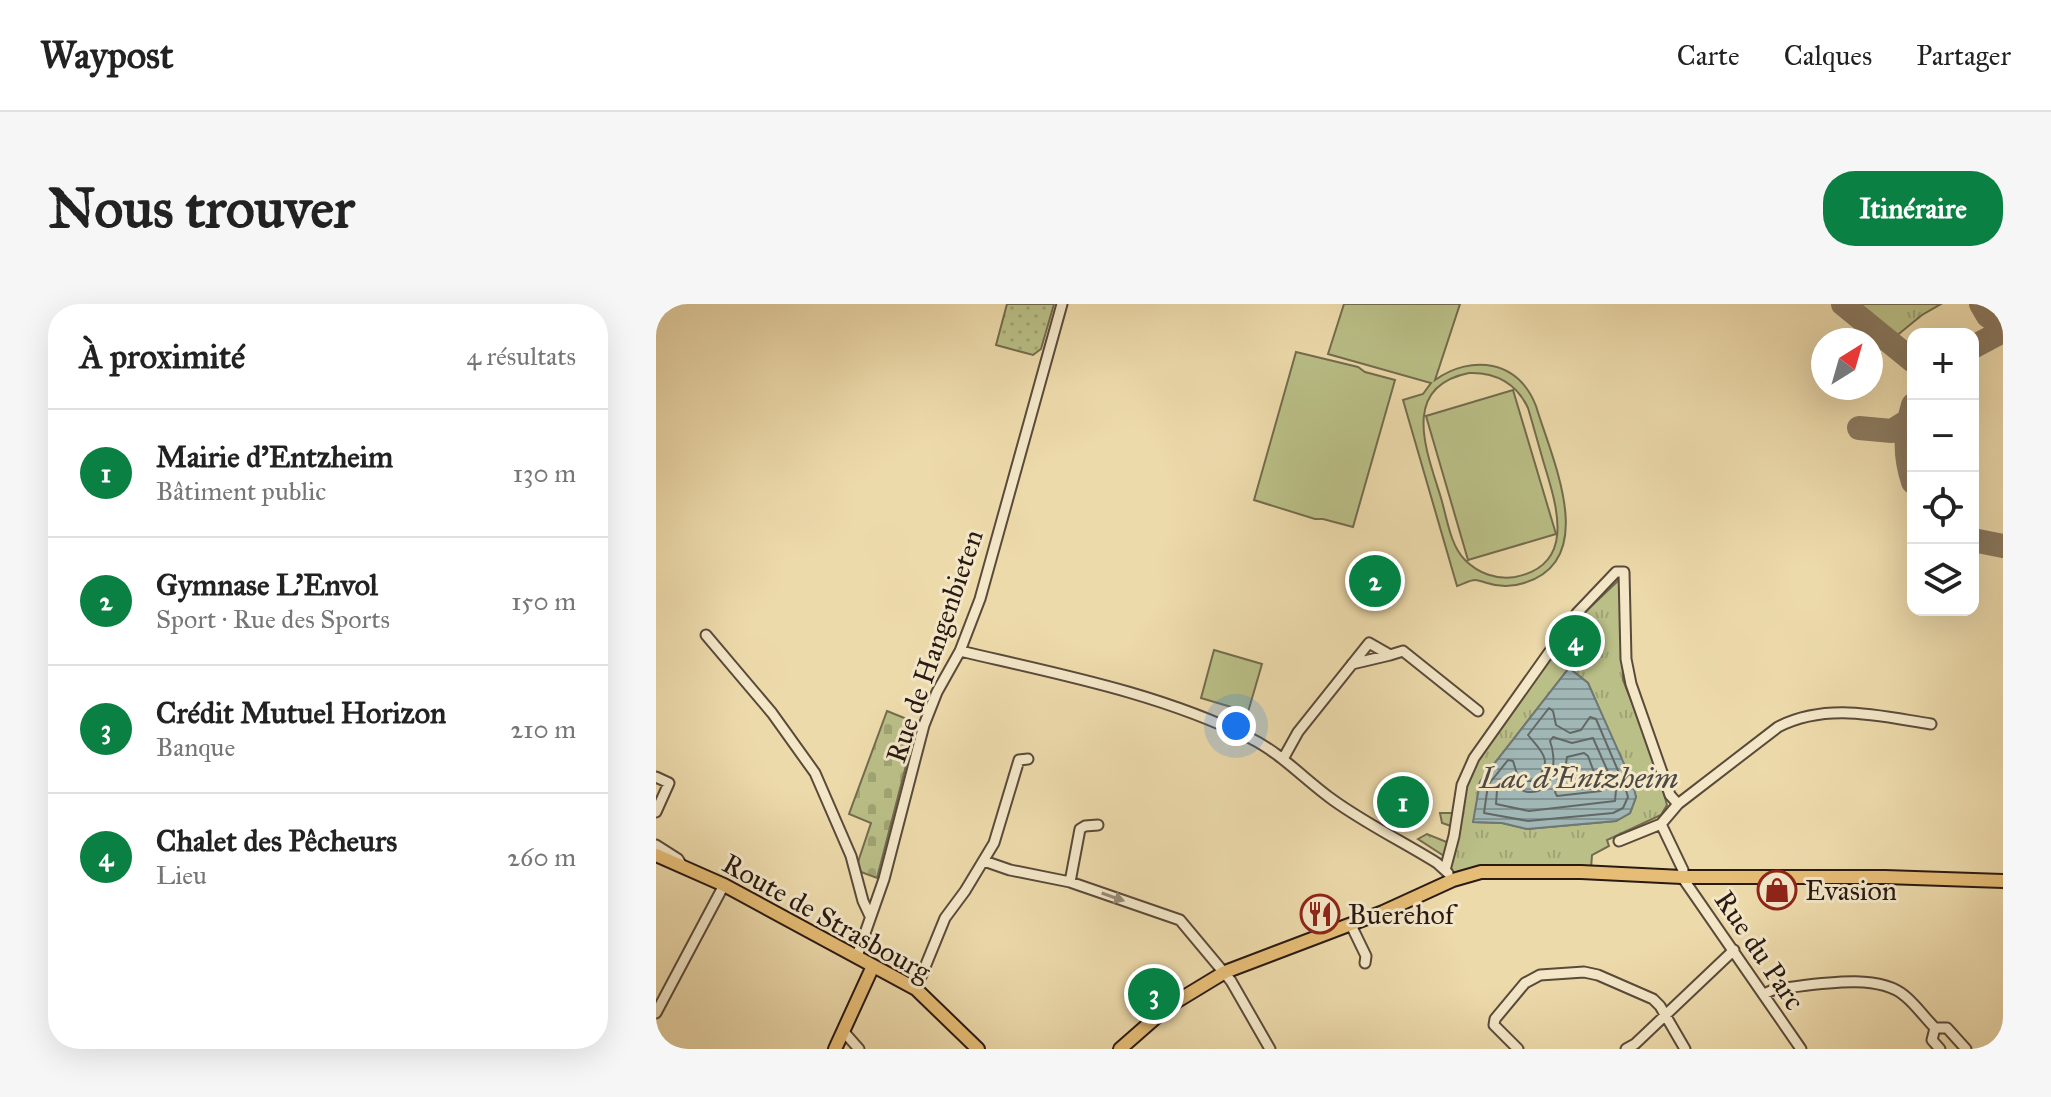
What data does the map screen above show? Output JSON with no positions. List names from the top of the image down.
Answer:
{
  "streets": {
    "main road": ["Route de Strasbourg"],
    "street": ["Rue de Hangenbieten", "Rue du Parc"]
  },
  "crossings": [
    ["Rue de Hangenbieten", "Route de Strasbourg"]
  ],
  "water": ["Lac d'Entzheim"],
  "places": {
    "shop": ["Evasion"],
    "restaurant": ["Buerehof"]
  },
  "north": "top right",
  "page": {
    "header": "Waypost",
    "nav": ["Carte", "Calques", "Partager"],
    "buttons": "Itinéraire",
    "title": "Nous trouver",
    "heading": ["À proximité", "4 résultats"],
    "map_buttons": ["+", "−"],
    "list": [
      {
        "mark": "1",
        "name": "Mairie d'Entzheim",
        "note": "Bâtiment public",
        "value": "130 m"
      },
      {
        "mark": "2",
        "name": "Gymnase L'Envol",
        "note": "Sport · Rue des Sports",
        "value": "150 m"
      },
      {
        "mark": "3",
        "name": "Crédit Mutuel Horizon",
        "note": "Banque",
        "value": "210 m"
      },
      {
        "mark": "4",
        "name": "Chalet des Pêcheurs",
        "note": "Lieu",
        "value": "260 m"
      }
    ],
    "pins": [
      "2",
      "4",
      "1",
      "3"
    ]
  }
}
